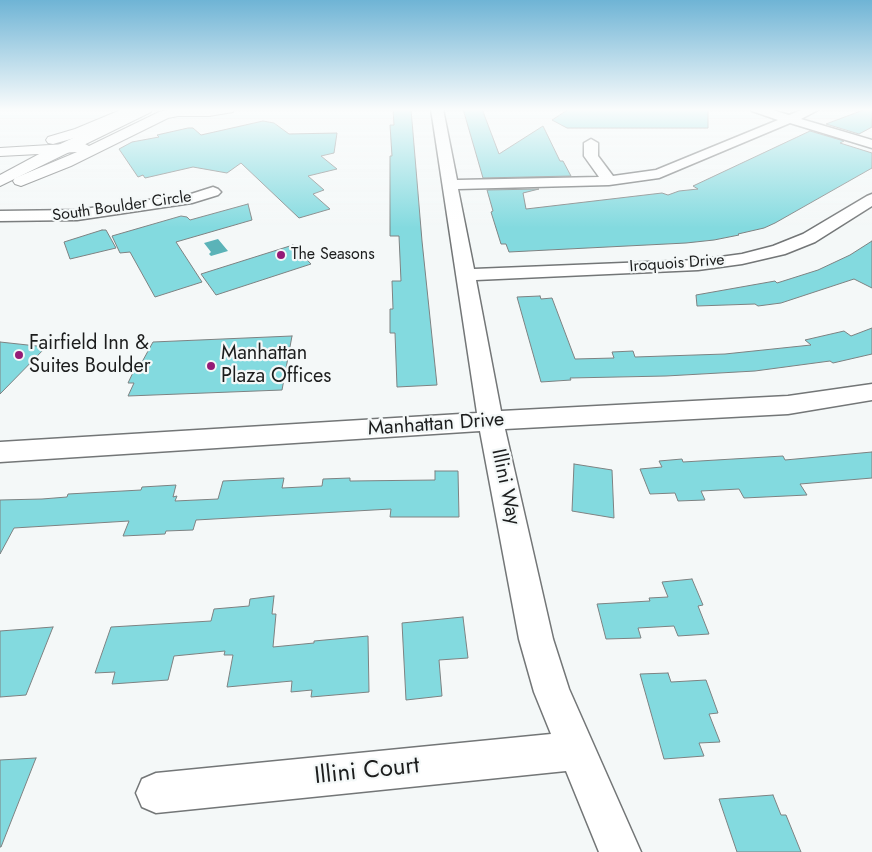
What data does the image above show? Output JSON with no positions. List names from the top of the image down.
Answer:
{
  "streets": {
    "street": [
      "South Boulder Circle",
      "Iroquois Drive",
      "Manhattan Drive",
      "Illini Way",
      "Illini Court"
    ]
  },
  "crossings": [
    ["Iroquois Drive", "Illini Way"],
    ["Manhattan Drive", "Illini Way"],
    ["Illini Way", "Illini Court"]
  ],
  "places": ["The Seasons", "Fairfield Inn & Suites Boulder", "Manhattan Plaza Offices"]
}
